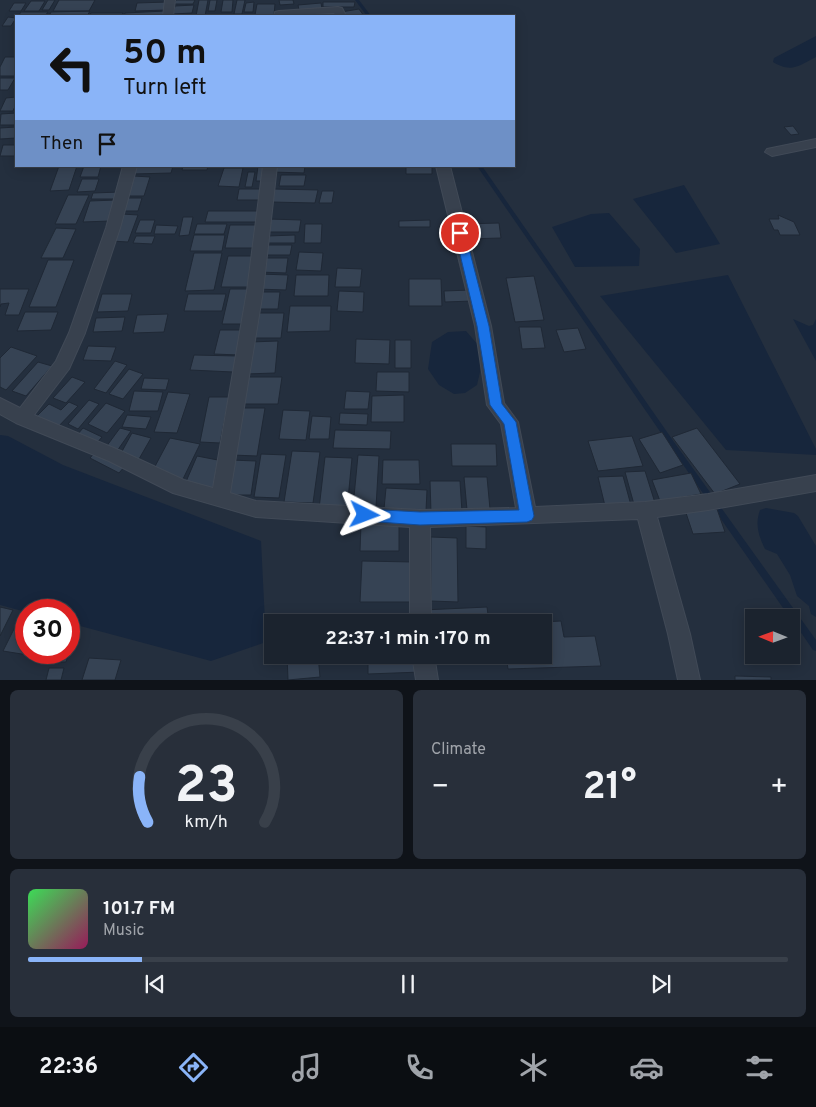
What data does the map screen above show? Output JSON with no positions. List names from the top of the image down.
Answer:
{
  "north": "left",
  "page": {
    "turn": ["50 m", "Turn left"],
    "then": "Then",
    "limit": "30",
    "trip": "22:37 · 1 min · 170 m",
    "tile": "Climate",
    "heat": ["−", "21°", "+"],
    "song": ["101.7 FM", "Music"],
    "tabs": "22:36",
    "gauge": ["23", "km/h"]
  }
}
